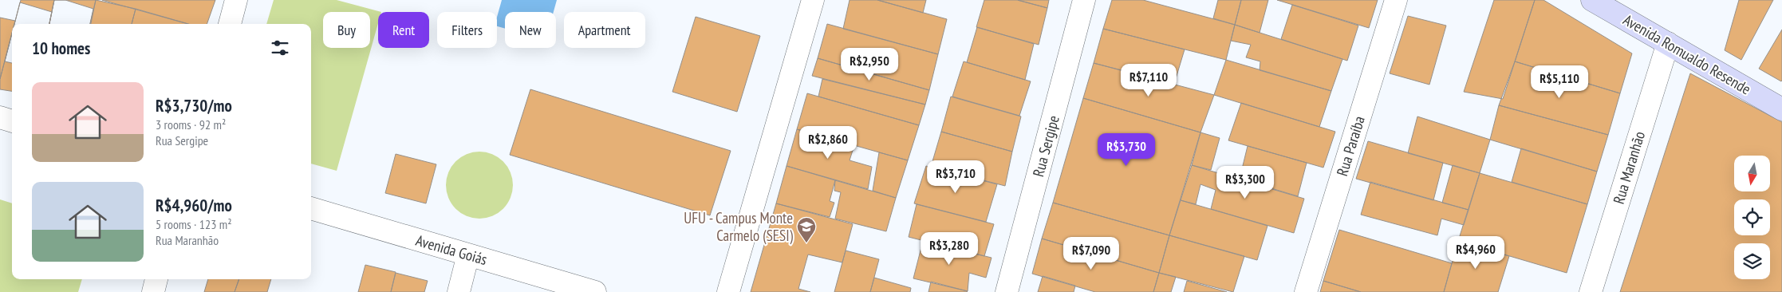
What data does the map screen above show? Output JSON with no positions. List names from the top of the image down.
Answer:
{
  "streets": {
    "street": [
      "Avenida Romualdo Resende",
      "Rua Sergipe",
      "Rua Paraíba",
      "Rua Maranhão",
      "Avenida Goiás"
    ]
  },
  "crossings": [
    ["Avenida Romualdo Resende", "Rua Maranhão"]
  ],
  "places": {
    "school or university": ["UFU - Campus Monte Carmelo (SESI)"]
  },
  "north": "bottom",
  "page": {
    "chip": [
      "Buy",
      "Rent",
      "Filters",
      "New",
      "Apartment"
    ],
    "heading": "10 homes",
    "price": [
      "R$2,950",
      "R$7,110",
      "R$5,110",
      "R$2,860",
      "R$3,730",
      "R$3,710",
      "R$3,300",
      "R$3,280",
      "R$4,960",
      "R$7,090"
    ],
    "list": [
      {
        "name": "R$3,730/mo",
        "note": "3 rooms · 92 m² · Rua Sergipe"
      },
      {
        "name": "R$4,960/mo",
        "note": "5 rooms · 123 m² · Rua Maranhão"
      }
    ]
  }
}
